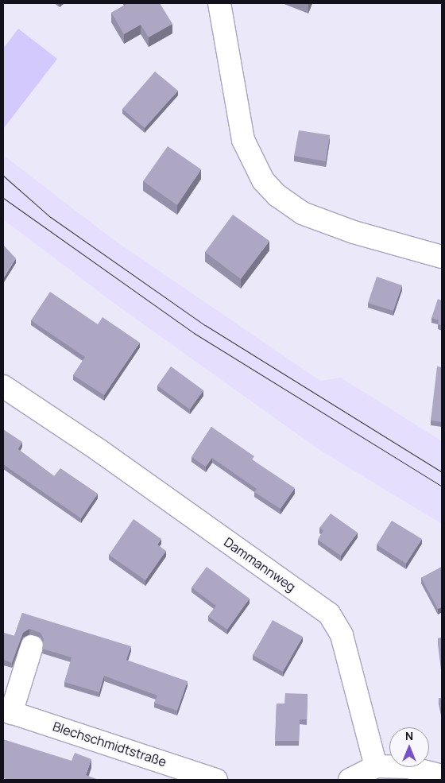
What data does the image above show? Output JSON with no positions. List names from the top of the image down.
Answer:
{
  "streets": {
    "street": ["Dammannweg", "Blechschmidtstraße"]
  },
  "north": "top"
}
